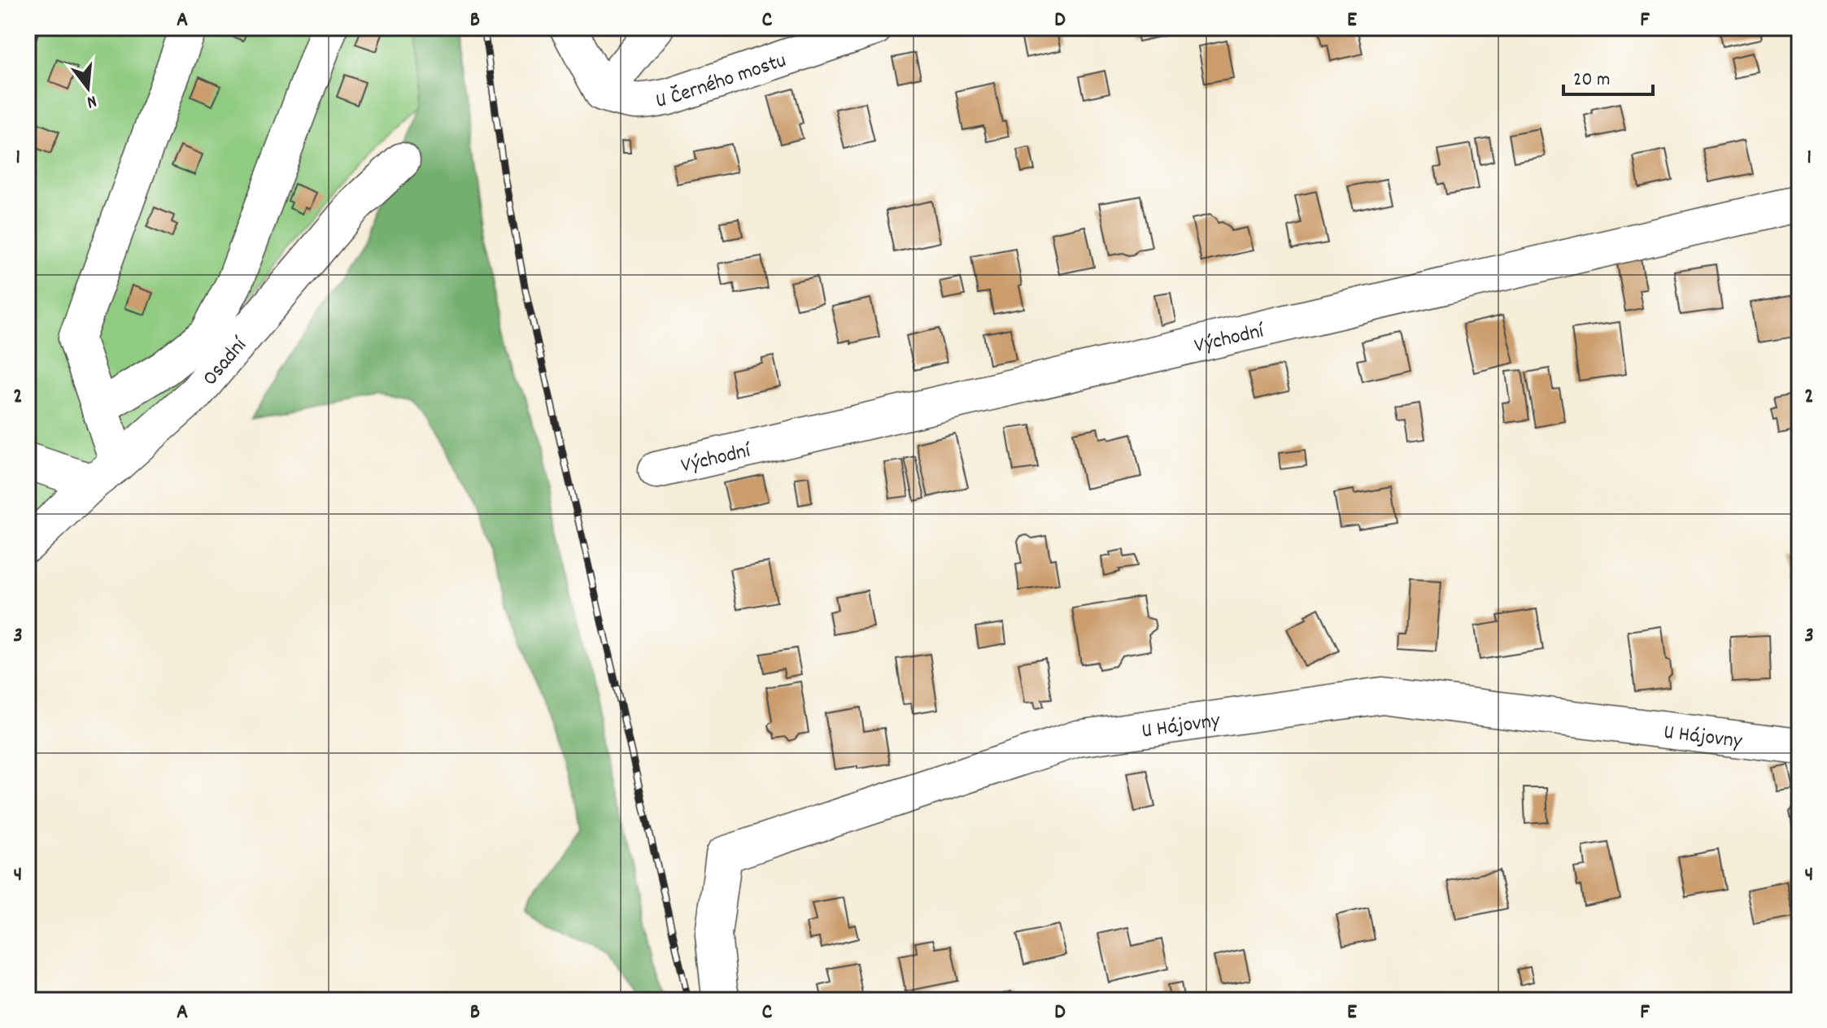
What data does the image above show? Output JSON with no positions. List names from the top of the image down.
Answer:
{
  "streets": {
    "street": [
      "U Černého mostu",
      "Východní",
      "Osadní",
      "U Hájovny"
    ]
  },
  "scale_bar": "20 m",
  "north": "bottom",
  "grid": {
    "columns": [
      "A",
      "B",
      "C",
      "D",
      "E",
      "F"
    ],
    "rows": [
      "1",
      "2",
      "3",
      "4"
    ]
  }
}
